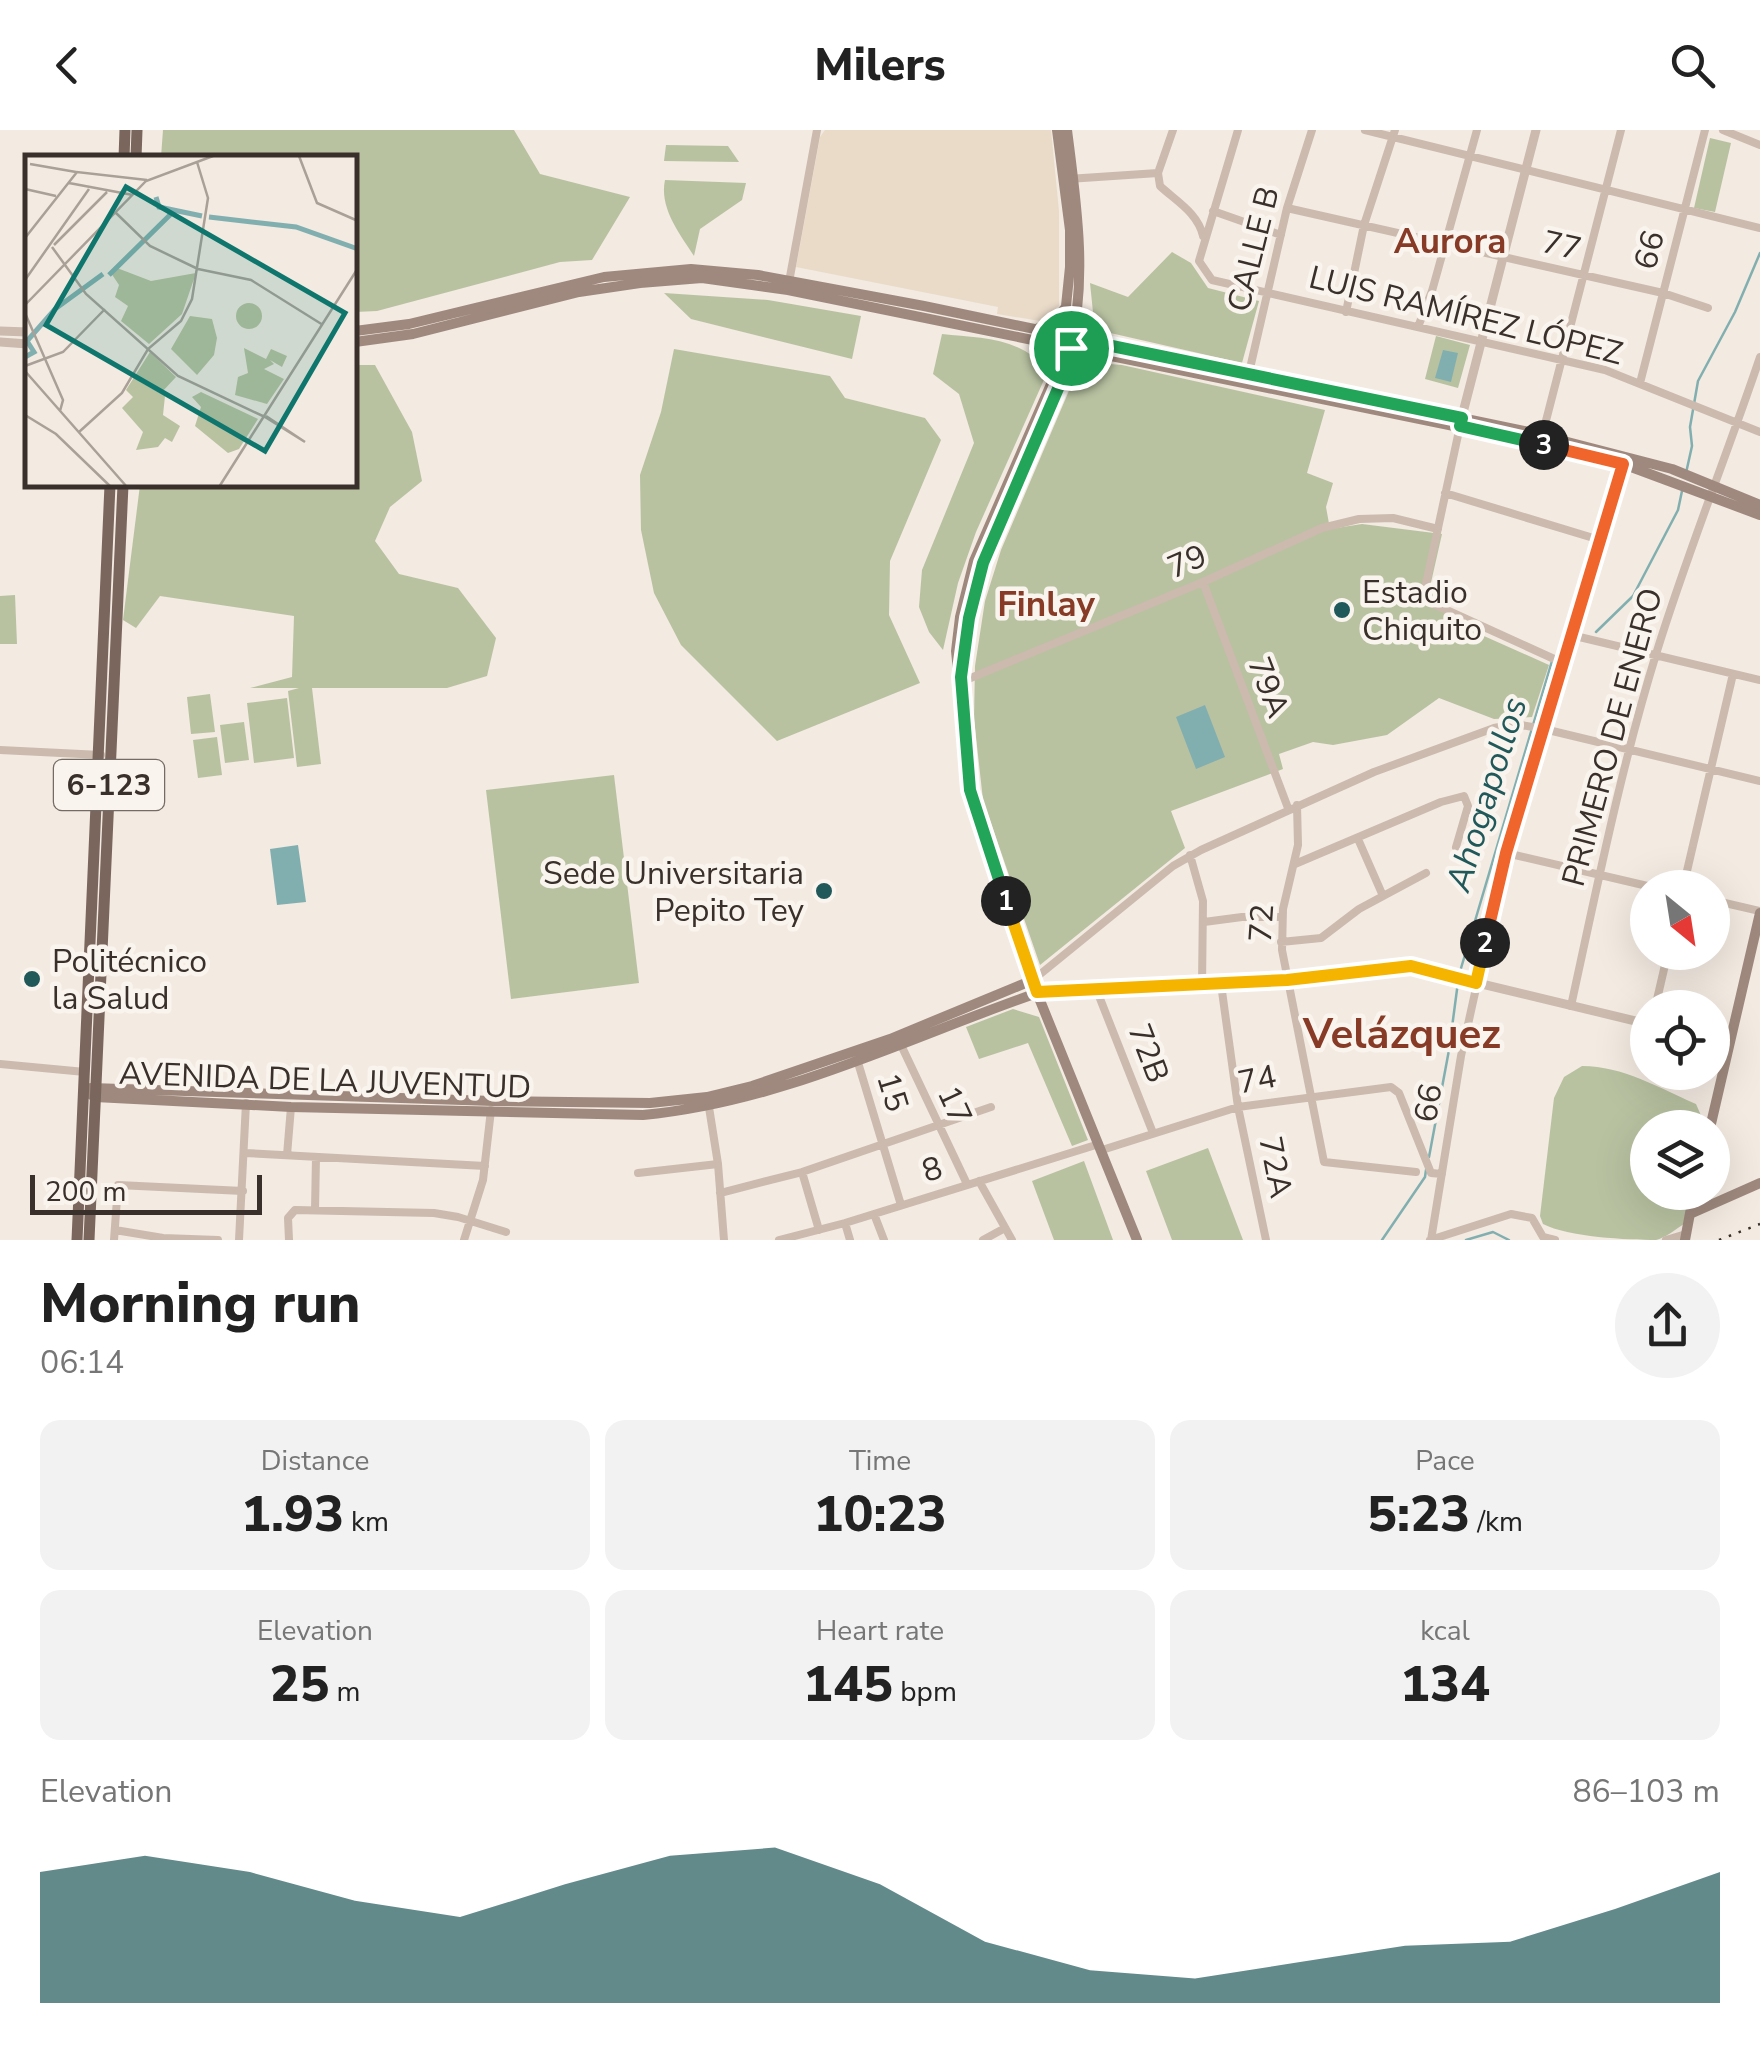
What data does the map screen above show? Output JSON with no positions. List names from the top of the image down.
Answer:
{
  "streets": {
    "main road": ["6-123", "AVENIDA DE LA JUVENTUD"],
    "street": [
      "77",
      "CALLE B",
      "66",
      "LUIS RAMÍREZ LÓPEZ",
      "79",
      "79A",
      "PRIMERO DE ENERO",
      "72",
      "72B",
      "74",
      "15",
      "17",
      "72A",
      "8"
    ]
  },
  "crossings": [
    ["77", "CALLE B"],
    ["77", "66"],
    ["CALLE B", "LUIS RAMÍREZ LÓPEZ"],
    ["66", "LUIS RAMÍREZ LÓPEZ"],
    ["66", "74"],
    ["LUIS RAMÍREZ LÓPEZ", "PRIMERO DE ENERO"],
    ["79", "79A"],
    ["79A", "72"],
    ["6-123", "AVENIDA DE LA JUVENTUD"],
    ["72", "74"],
    ["72B", "74"],
    ["74", "72A"],
    ["74", "8"],
    ["AVENIDA DE LA JUVENTUD", "15"],
    ["AVENIDA DE LA JUVENTUD", "17"],
    ["15", "8"],
    ["17", "8"]
  ],
  "districts": ["Aurora", "Finlay", "Velázquez"],
  "water": ["Ahogapollos"],
  "places": ["Estadio Chiquito", "Sede Universitaria Pepito Tey", "Politécnico la Salud"],
  "scale_bar": "200 m",
  "north": "bottom right",
  "page": {
    "header": "Milers",
    "pins": ["3", "1", "2"],
    "scale": "200 m",
    "heading": ["Morning run", "06:14"],
    "stats": [
      ["Distance", "1.93 km"],
      ["Time", "10:23"],
      ["Pace", "5:23 /km"],
      ["Elevation", "25 m"],
      ["Heart rate", "145 bpm"],
      ["kcal", "134"]
    ],
    "chart": ["Elevation", "86–103 m"]
  }
}
